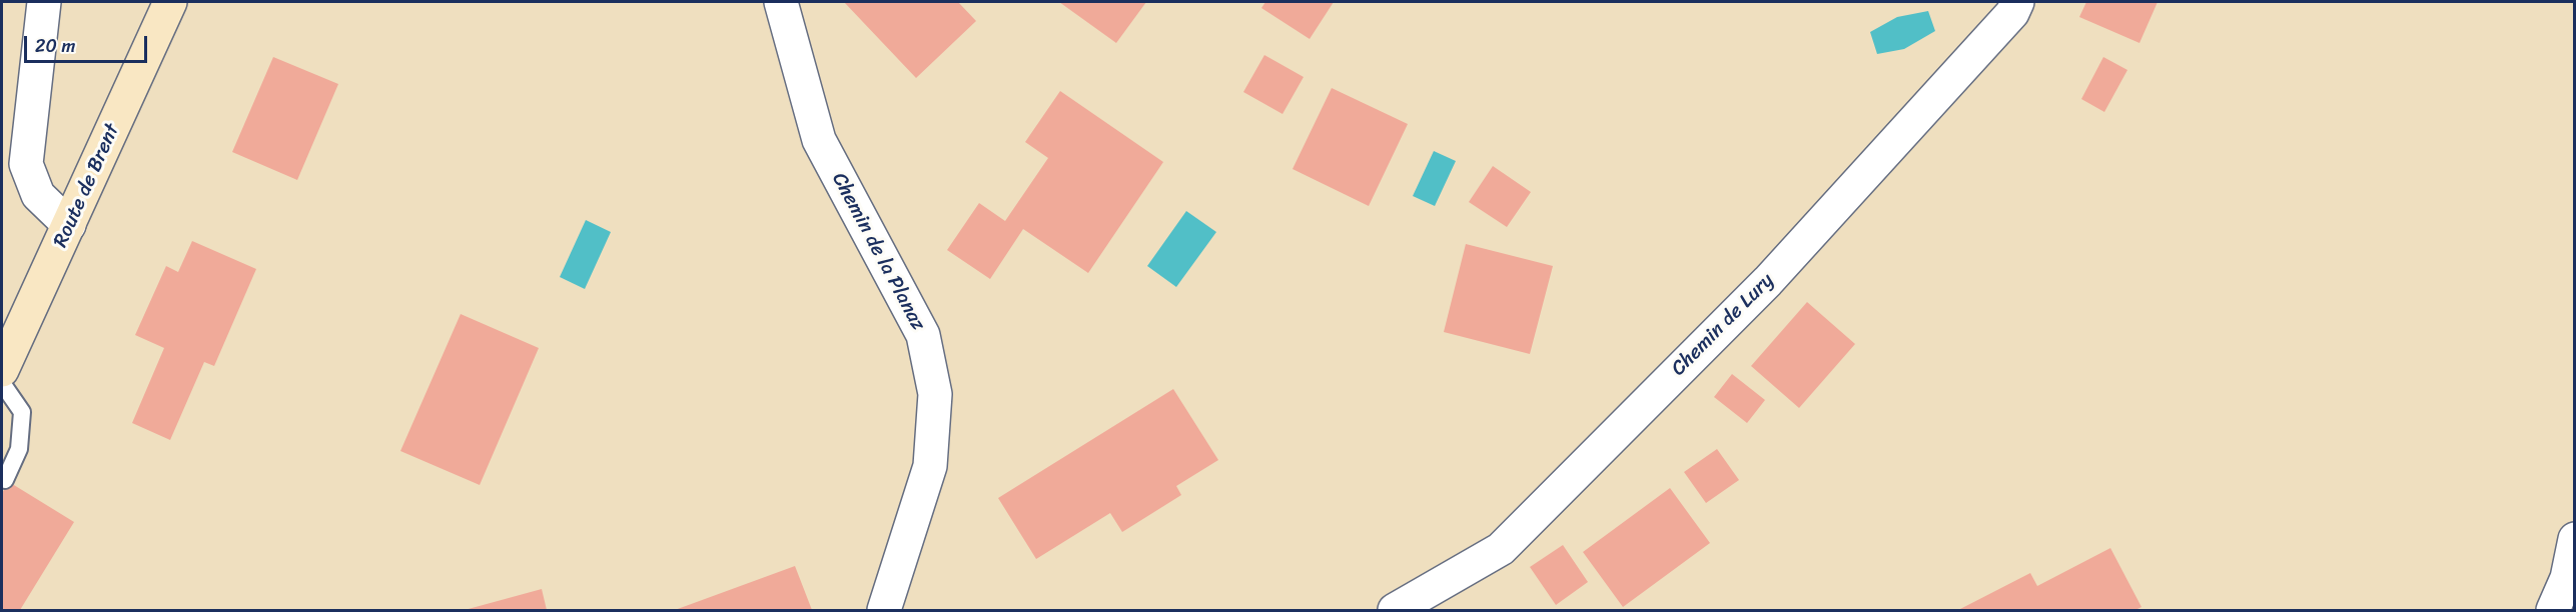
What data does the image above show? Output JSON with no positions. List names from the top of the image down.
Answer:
{
  "streets": {
    "main road": ["Route de Brent"],
    "street": ["Chemin de la Planaz", "Chemin de Lury"]
  },
  "scale_bar": "20 m"
}
